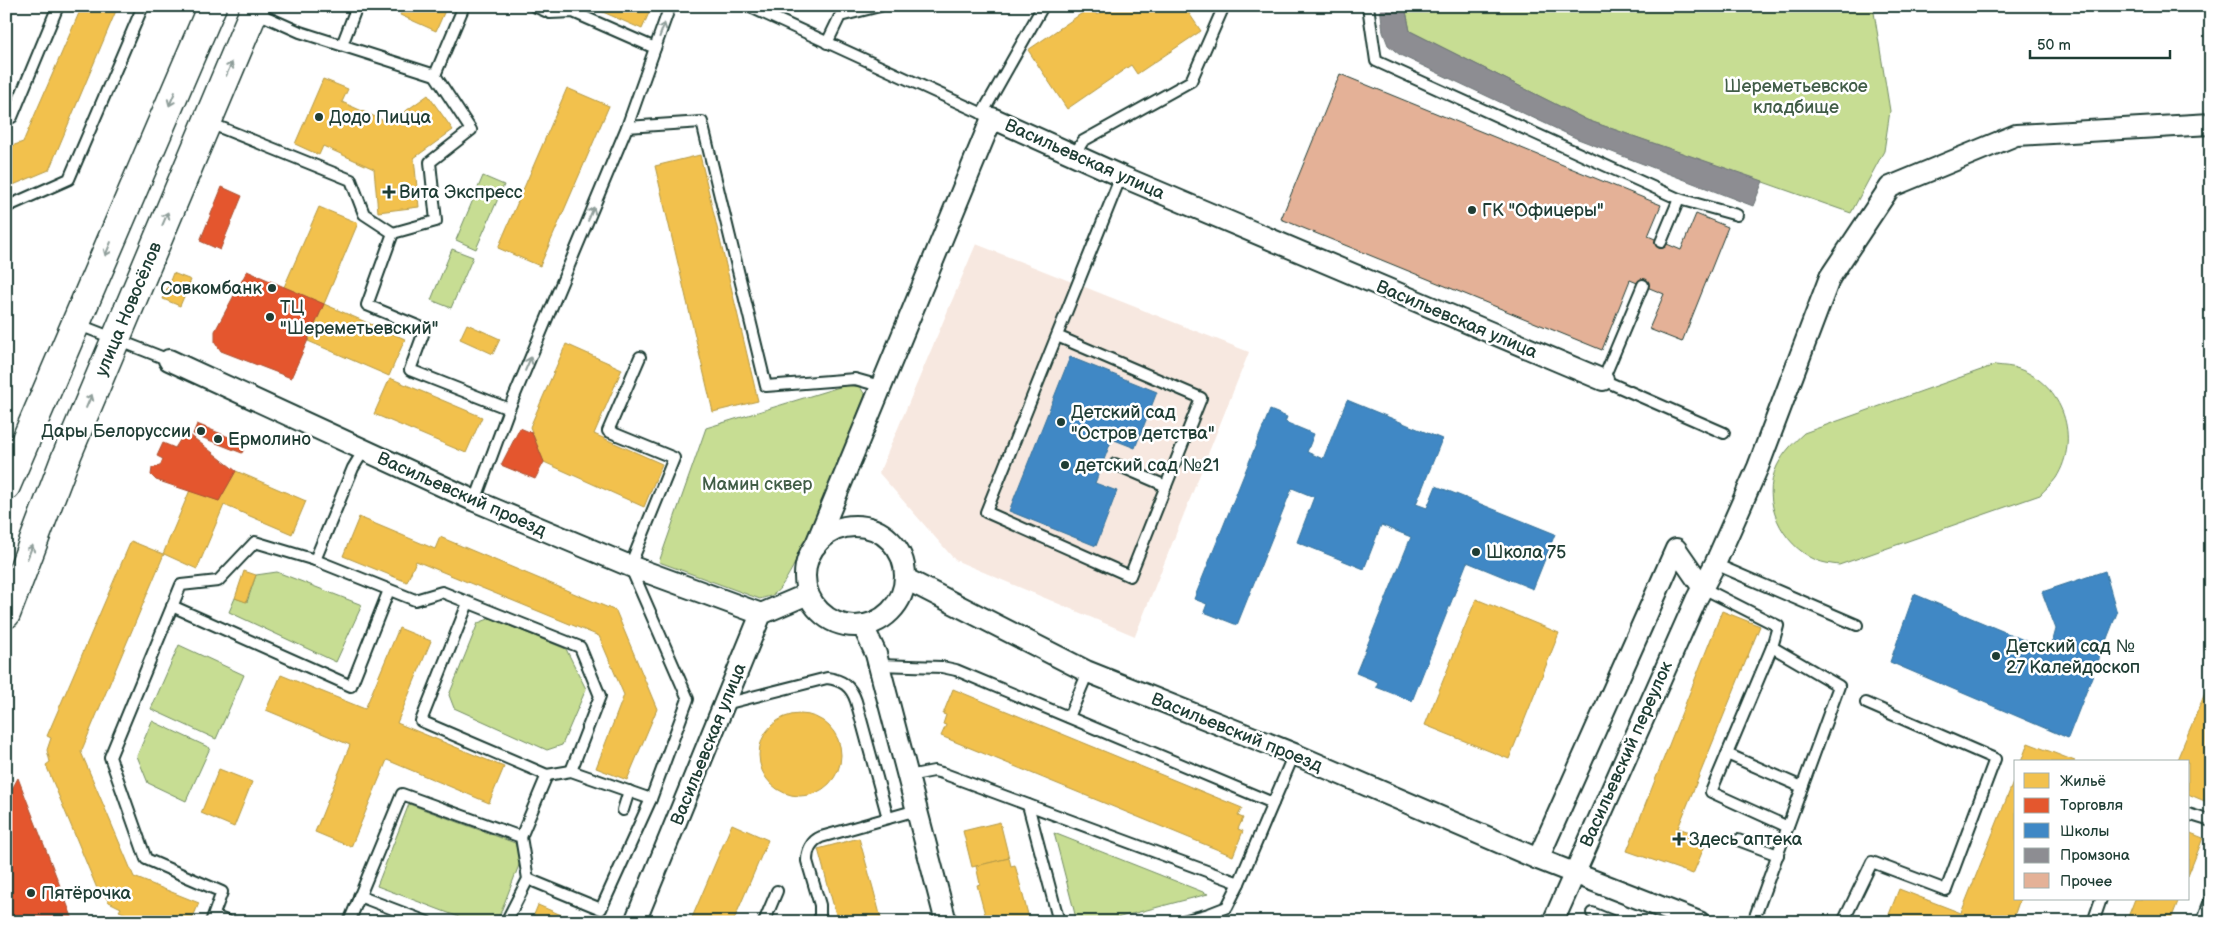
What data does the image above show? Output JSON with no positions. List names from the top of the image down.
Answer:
{
  "streets": {
    "main road": ["улица Новосёлов"],
    "street": ["Васильевская улица", "Васильевский проезд", "Васильевский переулок"]
  },
  "crossings": [
    ["Васильевская улица", "Васильевский проезд"],
    ["Васильевский проезд", "Васильевский переулок"]
  ],
  "parks": ["Шереметьевское кладбище", "Мамин сквер"],
  "places": {
    "other": [
      "Додо Пицца",
      "ГК \"Офицеры\"",
      "Совкомбанк",
      "ТЦ \"Шереметьевский\"",
      "Детский сад \"Остров детства\"",
      "Дары Белоруссии",
      "Ермолино",
      "детский сад №21",
      "Школа 75",
      "Детский сад № 27 Калейдоскоп",
      "Пятёрочка"
    ],
    "health": ["Вита Экспресс", "Здесь аптека"]
  },
  "legend": [
    "Жильё",
    "Торговля",
    "Школы",
    "Промзона",
    "Прочее"
  ],
  "scale_bar": "50 m"
}
